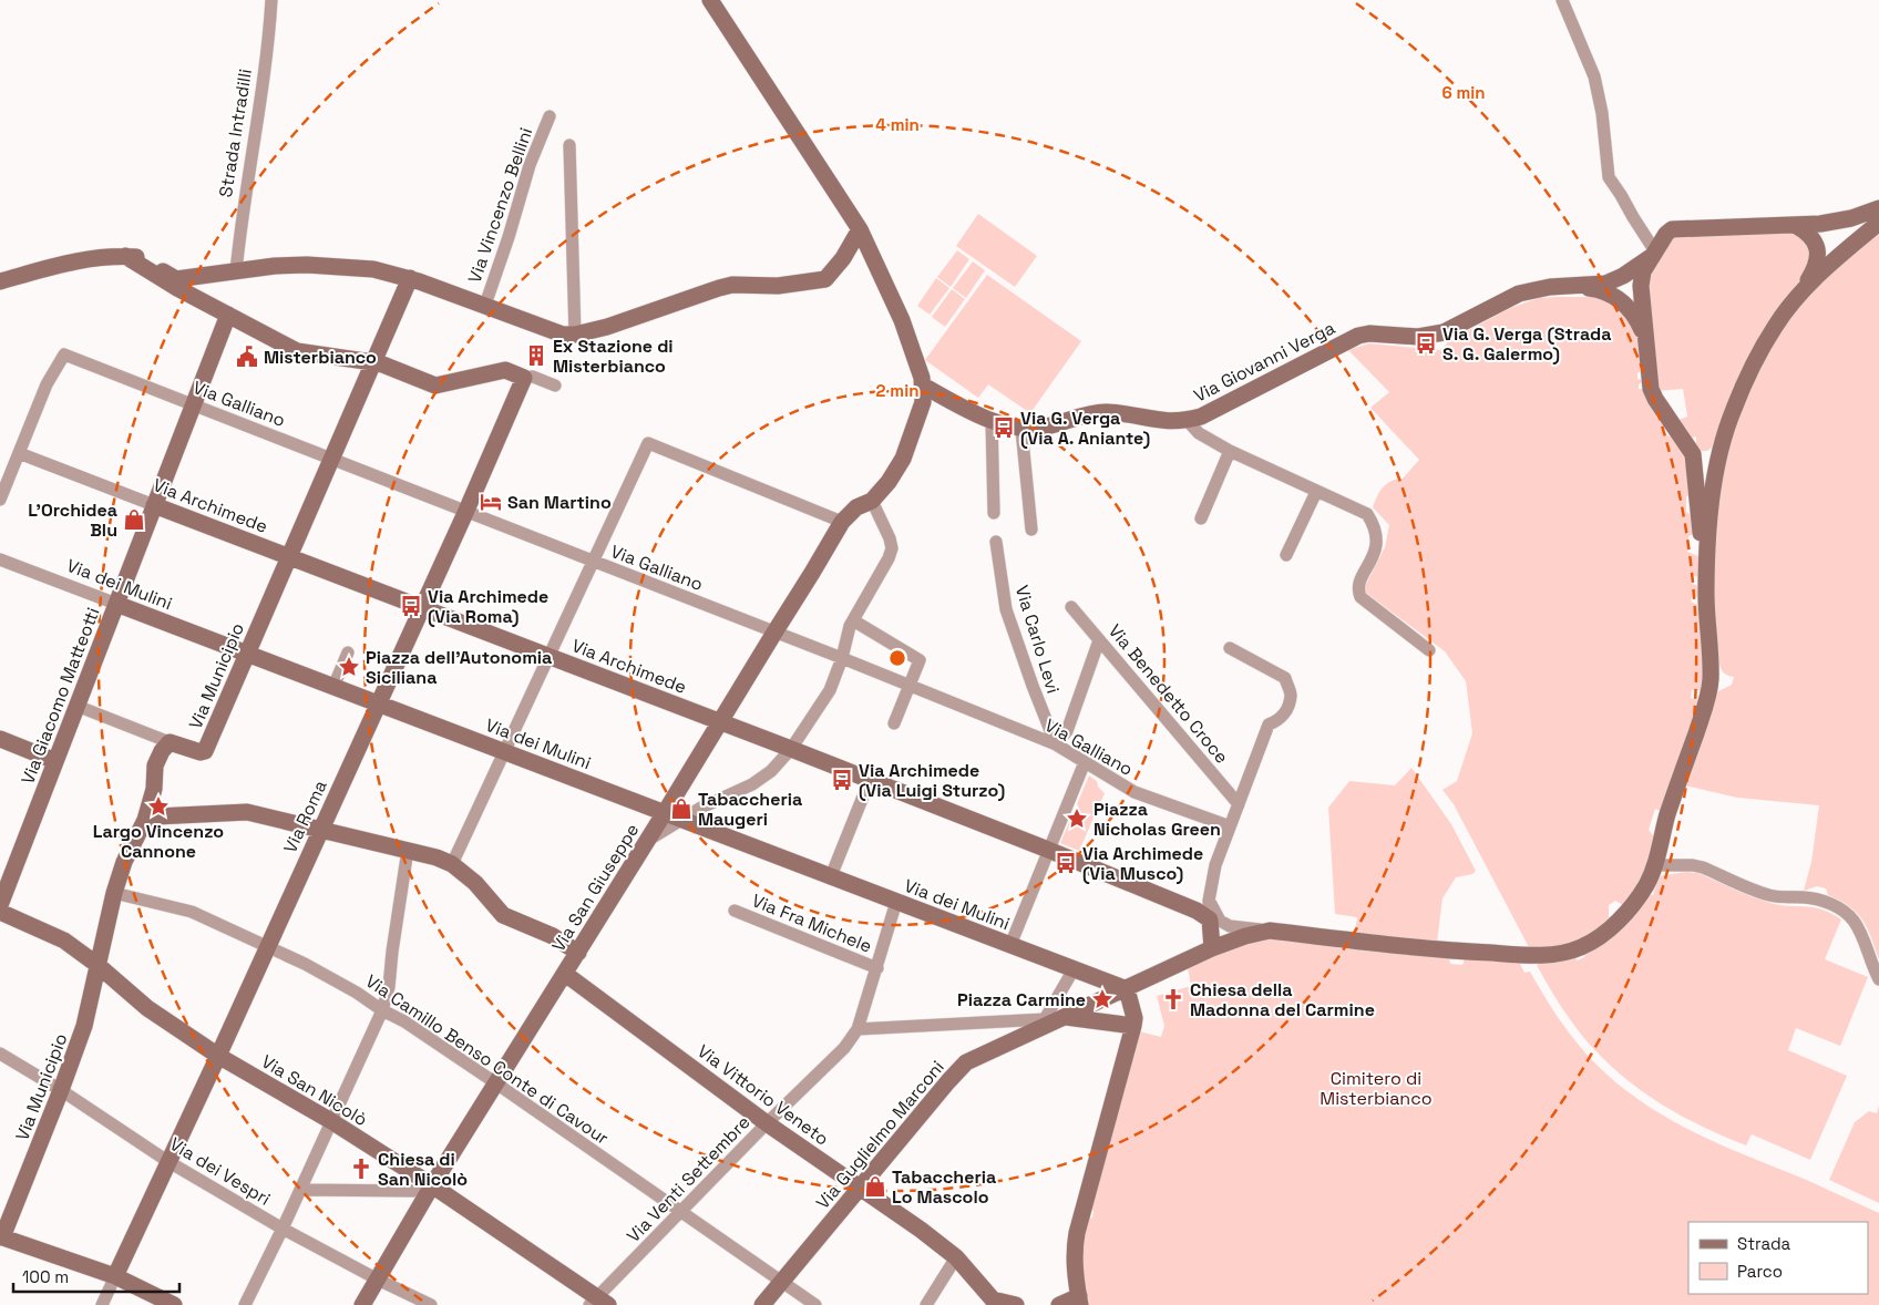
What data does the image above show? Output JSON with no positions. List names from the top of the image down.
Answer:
{
  "streets": {
    "street": [
      "Strada Intradilli",
      "Via Vincenzo Bellini",
      "Via Giovanni Verga",
      "Via Galliano",
      "Via Archimede",
      "Via dei Mulini",
      "Via Carlo Levi",
      "Via Municipio",
      "Via Benedetto Croce",
      "Via Giacomo Matteotti",
      "Via Roma",
      "Via San Giuseppe",
      "Via Fra Michele",
      "Via Camillo Benso Conte di Cavour",
      "Via San Nicolò",
      "Via Vittorio Veneto",
      "Via Guglielmo Marconi",
      "Via dei Vespri",
      "Via Venti Settembre"
    ]
  },
  "crossings": [
    ["Via Giovanni Verga", "Via San Giuseppe"],
    ["Via Galliano", "Via Archimede"],
    ["Via Galliano", "Via Carlo Levi"],
    ["Via Galliano", "Via Municipio"],
    ["Via Galliano", "Via Giacomo Matteotti"],
    ["Via Galliano", "Via Roma"],
    ["Via Galliano", "Via San Giuseppe"],
    ["Via Archimede", "Via Municipio"],
    ["Via Archimede", "Via Giacomo Matteotti"],
    ["Via Archimede", "Via Roma"],
    ["Via Archimede", "Via San Giuseppe"],
    ["Via dei Mulini", "Via Municipio"],
    ["Via dei Mulini", "Via Giacomo Matteotti"],
    ["Via dei Mulini", "Via Roma"],
    ["Via dei Mulini", "Via San Giuseppe"],
    ["Via dei Mulini", "Via Guglielmo Marconi"],
    ["Via dei Mulini", "Via Venti Settembre"],
    ["Via Municipio", "Via Camillo Benso Conte di Cavour"],
    ["Via Municipio", "Via San Nicolò"],
    ["Via Municipio", "Via dei Vespri"],
    ["Via Roma", "Via Camillo Benso Conte di Cavour"],
    ["Via Roma", "Via San Nicolò"],
    ["Via Roma", "Via dei Vespri"],
    ["Via San Giuseppe", "Via Camillo Benso Conte di Cavour"],
    ["Via San Giuseppe", "Via San Nicolò"],
    ["Via San Giuseppe", "Via Vittorio Veneto"],
    ["Via San Giuseppe", "Via dei Vespri"],
    ["Via Fra Michele", "Via Venti Settembre"],
    ["Via Camillo Benso Conte di Cavour", "Via Guglielmo Marconi"],
    ["Via Camillo Benso Conte di Cavour", "Via Venti Settembre"],
    ["Via San Nicolò", "Via Venti Settembre"],
    ["Via Vittorio Veneto", "Via Guglielmo Marconi"],
    ["Via Vittorio Veneto", "Via Venti Settembre"]
  ],
  "parks": ["Cimitero di Misterbianco"],
  "places": {
    "bus stop": [
      "Via G. Verga (Strada S. G. Galermo)",
      "Via G. Verga (Via A. Aniante)",
      "Via Archimede (Via Roma)",
      "Via Archimede (Via Luigi Sturzo)",
      "Via Archimede (Via Musco)"
    ],
    "building": ["Ex Stazione di Misterbianco"],
    "public building": ["Misterbianco"],
    "hotel": ["San Martino"],
    "shop": ["L'Orchidea Blu", "Tabaccheria Maugeri", "Tabaccheria Lo Mascolo"],
    "place": [
      "Piazza dell'Autonomia Siciliana",
      "Largo Vincenzo Cannone",
      "Piazza Nicholas Green",
      "Piazza Carmine"
    ],
    "church": ["Chiesa della Madonna del Carmine", "Chiesa di San Nicolò"]
  },
  "legend": ["Strada", "Parco"],
  "scale_bar": "100 m",
  "rings": ["6 min", "4 min", "2 min"]
}
